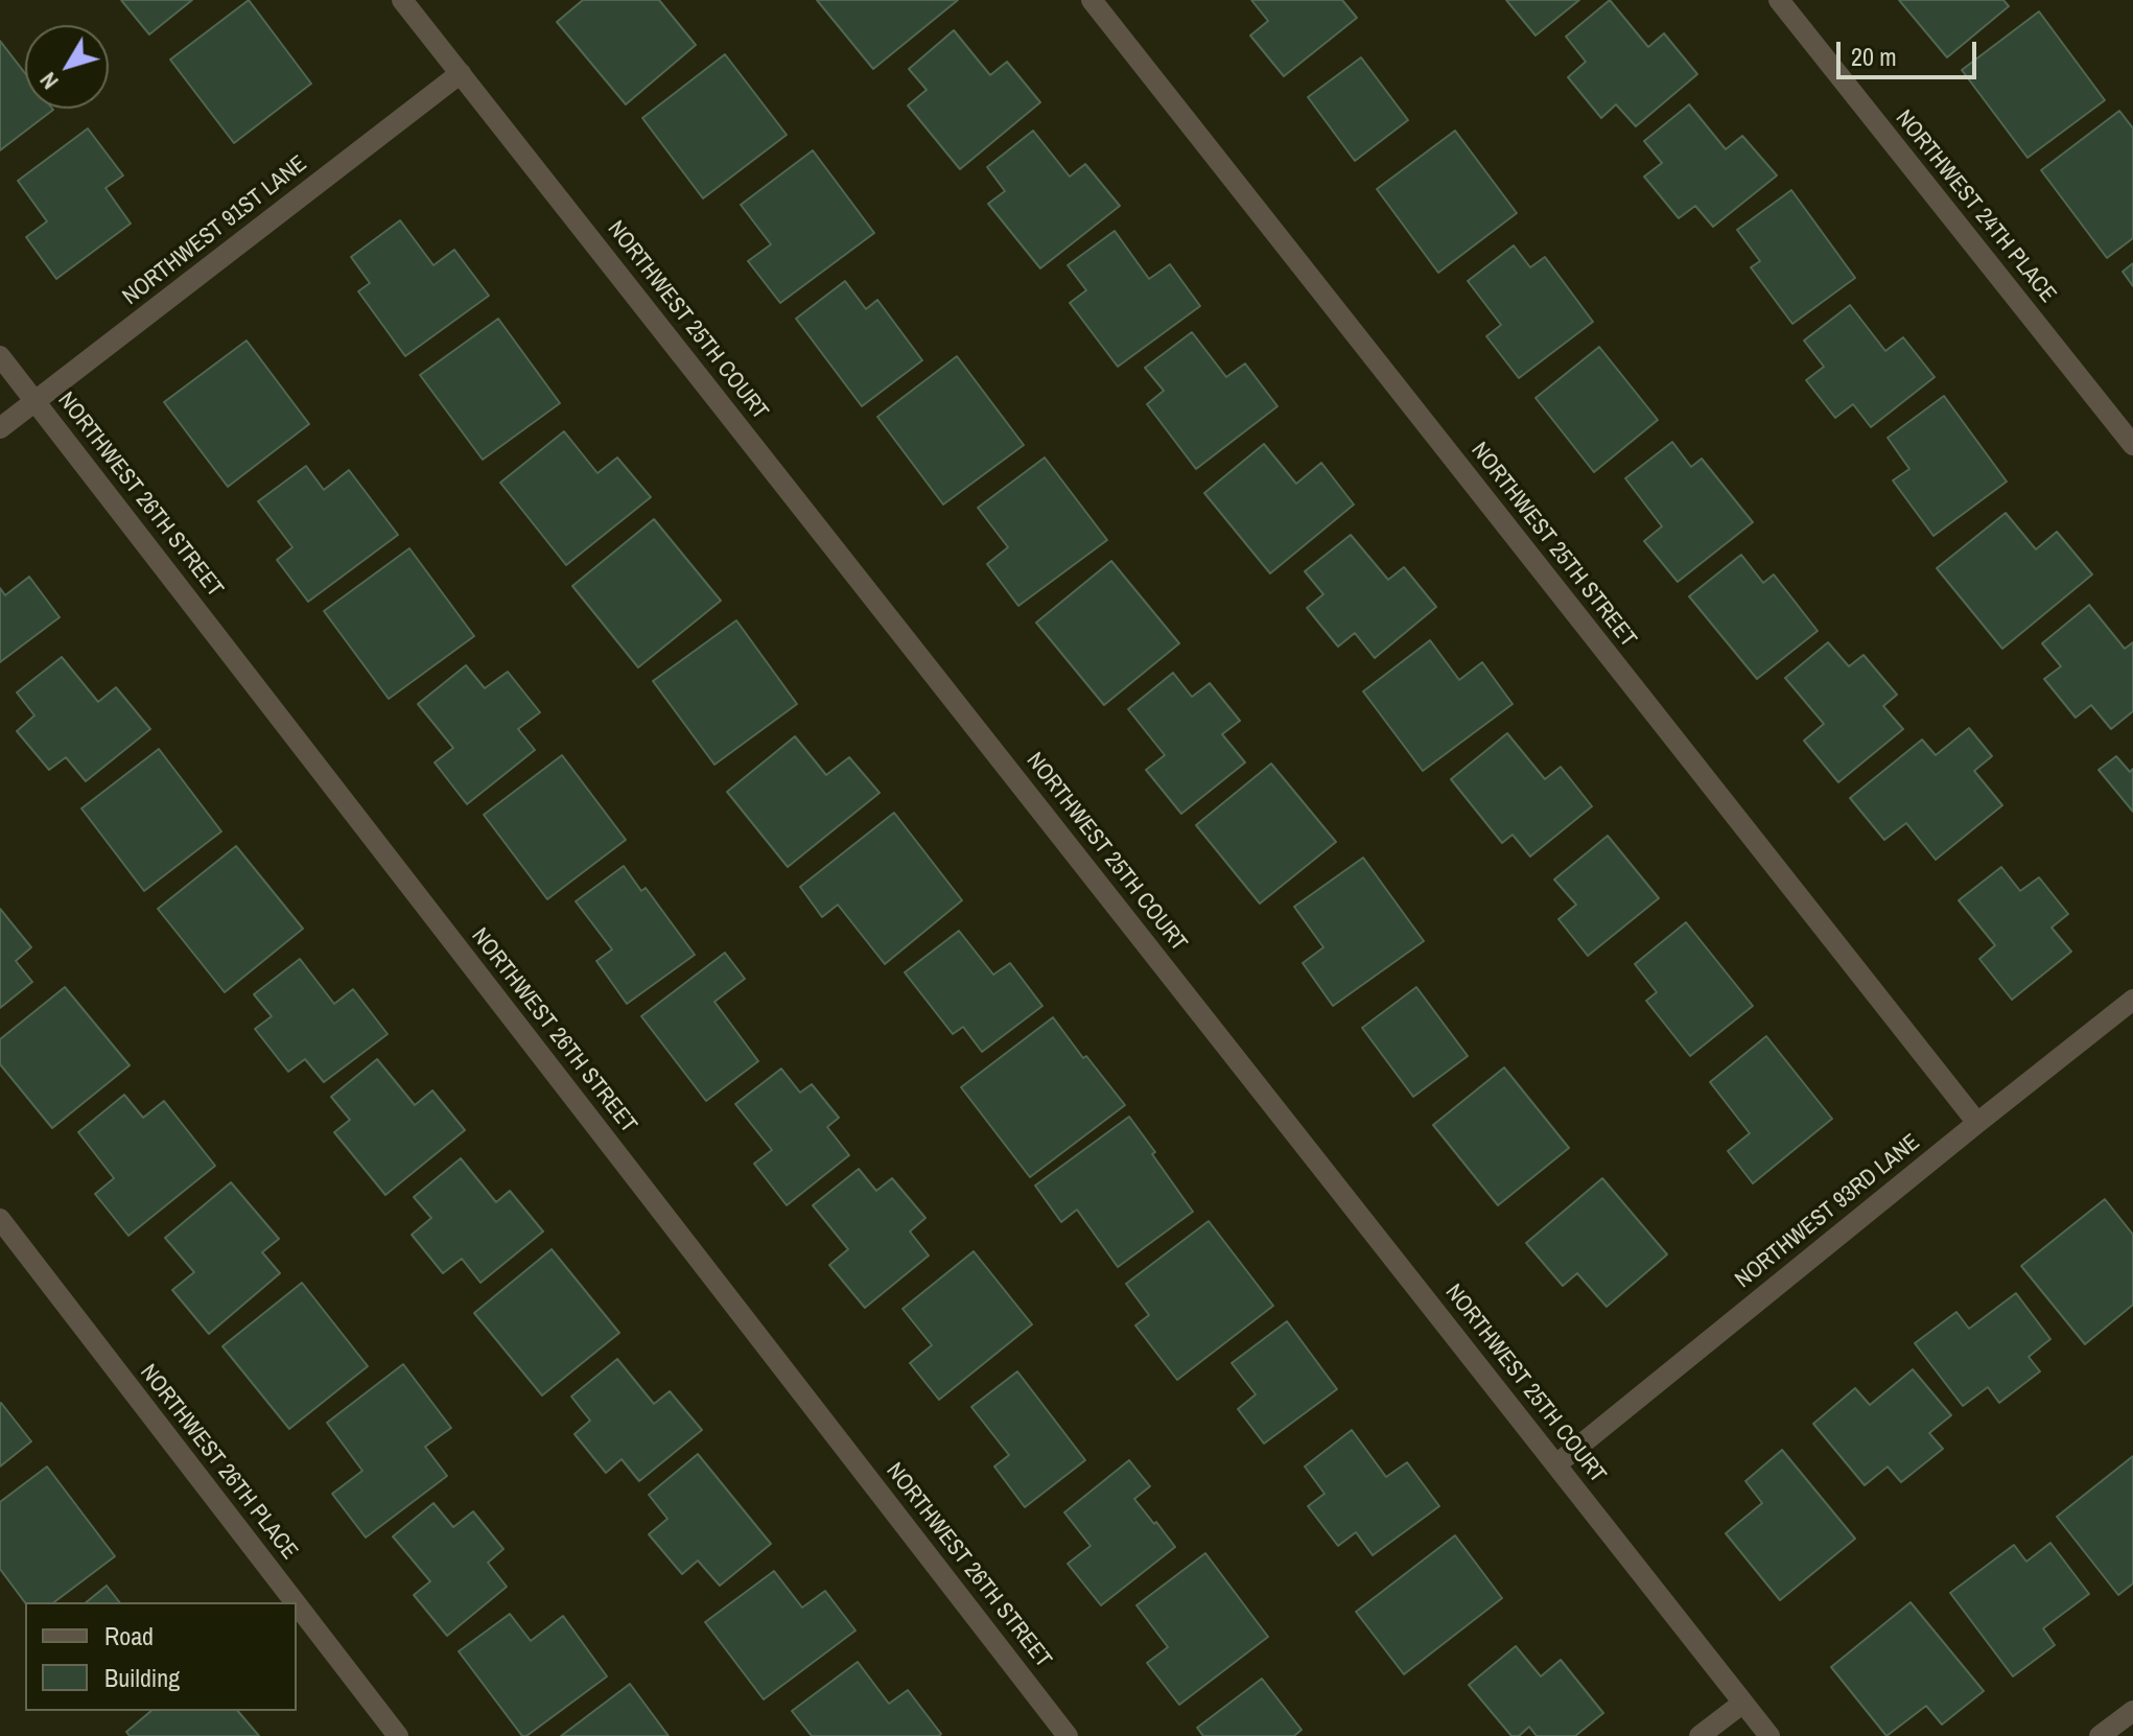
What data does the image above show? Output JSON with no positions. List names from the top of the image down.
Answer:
{
  "streets": {
    "street": [
      "NORTHWEST 24TH PLACE",
      "NORTHWEST 91ST LANE",
      "NORTHWEST 25TH COURT",
      "NORTHWEST 26TH STREET",
      "NORTHWEST 25TH STREET",
      "NORTHWEST 93RD LANE",
      "NORTHWEST 26TH PLACE"
    ]
  },
  "crossings": [
    ["NORTHWEST 91ST LANE", "NORTHWEST 25TH COURT"],
    ["NORTHWEST 91ST LANE", "NORTHWEST 26TH STREET"],
    ["NORTHWEST 25TH COURT", "NORTHWEST 93RD LANE"],
    ["NORTHWEST 25TH STREET", "NORTHWEST 93RD LANE"]
  ],
  "legend": ["Road", "Building"],
  "scale_bar": "20 m",
  "north": "bottom left"
}
